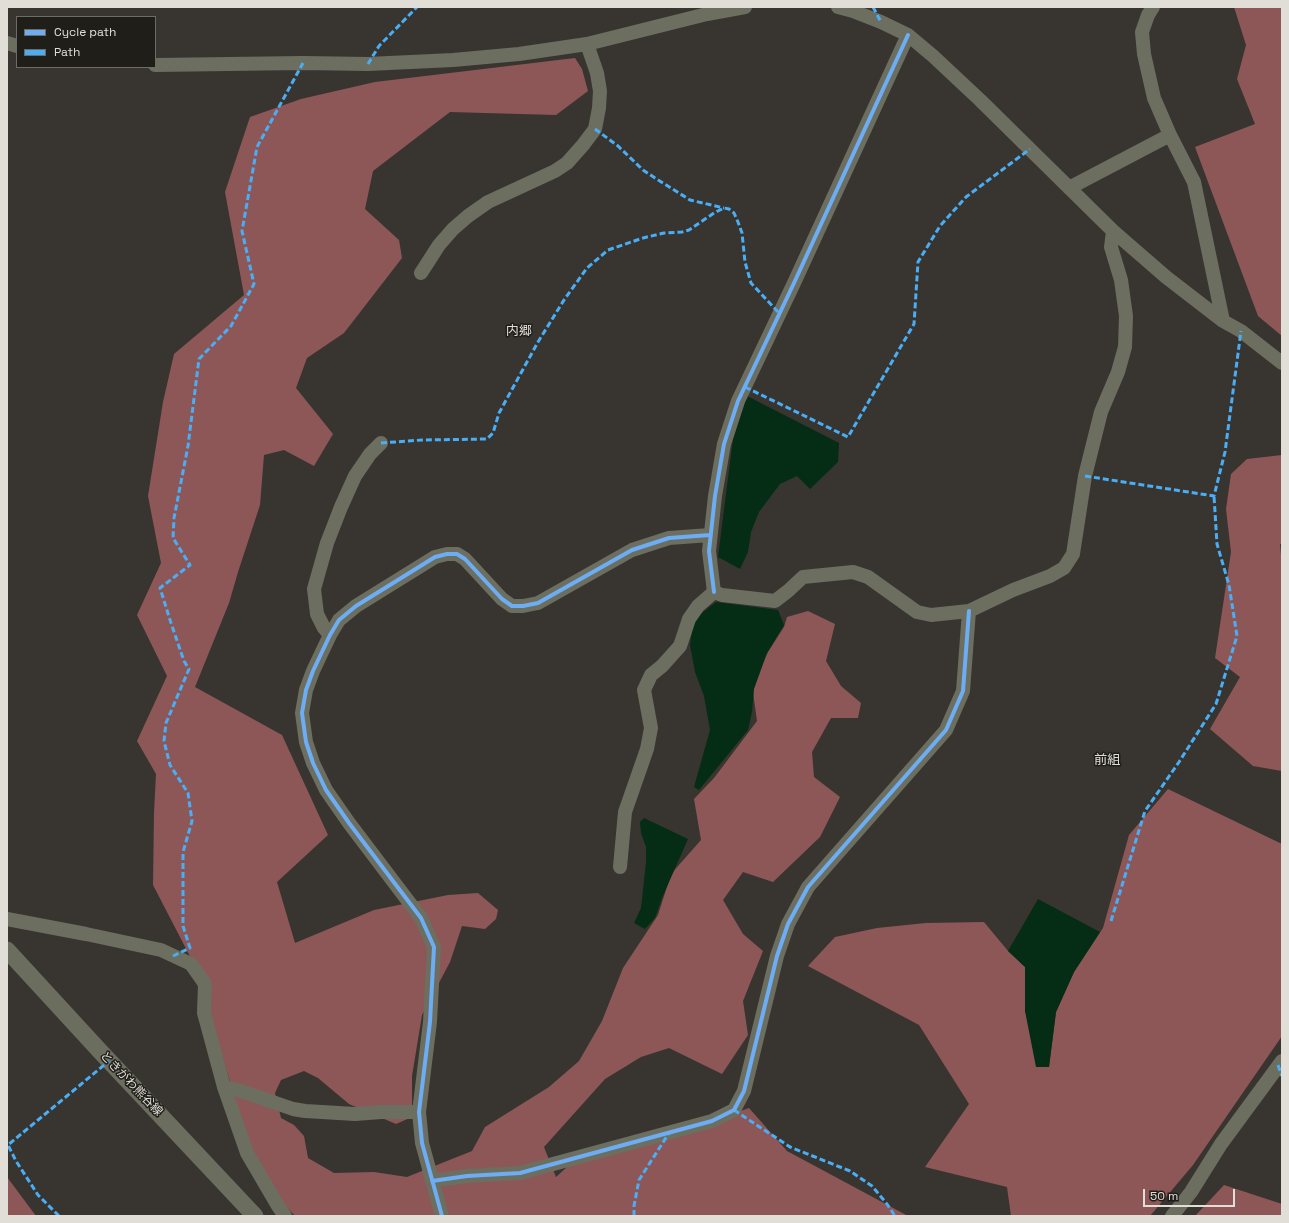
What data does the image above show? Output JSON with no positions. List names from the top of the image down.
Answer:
{
  "streets": {
    "main road": ["ときがわ熊谷線"]
  },
  "districts": ["内郷", "前組"],
  "legend": ["Cycle path", "Path"],
  "scale_bar": "50 m"
}
